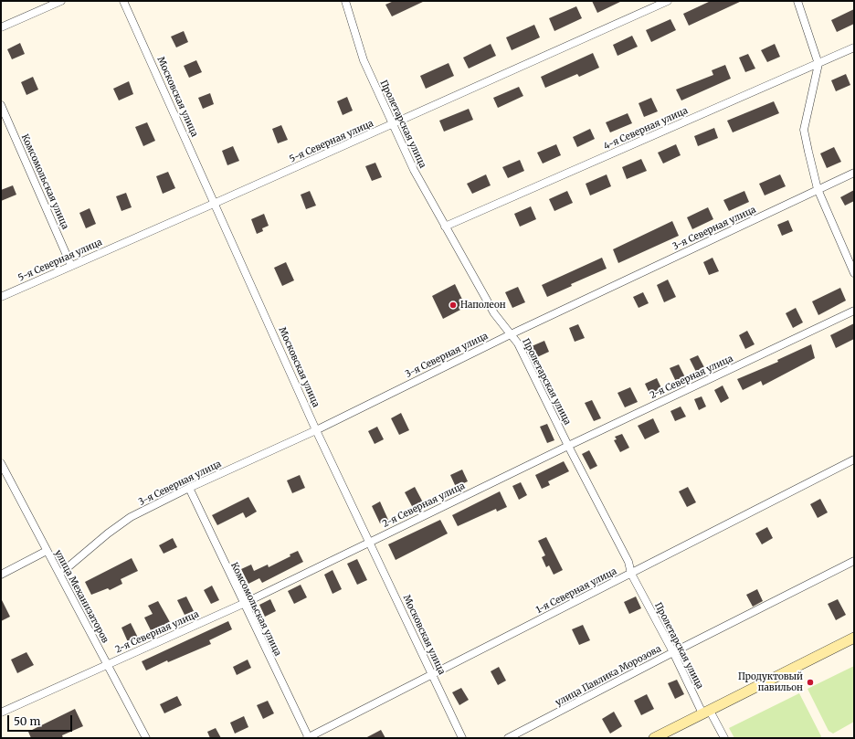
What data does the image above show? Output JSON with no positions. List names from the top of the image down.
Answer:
{
  "streets": {
    "street": [
      "Московская улица",
      "Пролетарская улица",
      "4-я Северная улица",
      "5-я Северная улица",
      "Комсомольская улица",
      "3-я Северная улица",
      "2-я Северная улица",
      "1-я Северная улица",
      "улица Механизаторов",
      "улица Павлика Морозова"
    ]
  },
  "crossings": [
    ["Московская улица", "5-я Северная улица"],
    ["Московская улица", "3-я Северная улица"],
    ["Московская улица", "2-я Северная улица"],
    ["Московская улица", "1-я Северная улица"],
    ["Пролетарская улица", "4-я Северная улица"],
    ["Пролетарская улица", "5-я Северная улица"],
    ["Пролетарская улица", "3-я Северная улица"],
    ["Пролетарская улица", "2-я Северная улица"],
    ["Пролетарская улица", "1-я Северная улица"],
    ["Пролетарская улица", "улица Павлика Морозова"],
    ["5-я Северная улица", "Комсомольская улица"],
    ["Комсомольская улица", "3-я Северная улица"],
    ["Комсомольская улица", "2-я Северная улица"],
    ["Комсомольская улица", "1-я Северная улица"],
    ["3-я Северная улица", "улица Механизаторов"],
    ["2-я Северная улица", "улица Механизаторов"]
  ],
  "places": ["Наполеон", "Продуктовый павильон"],
  "scale_bar": "50 m"
}
